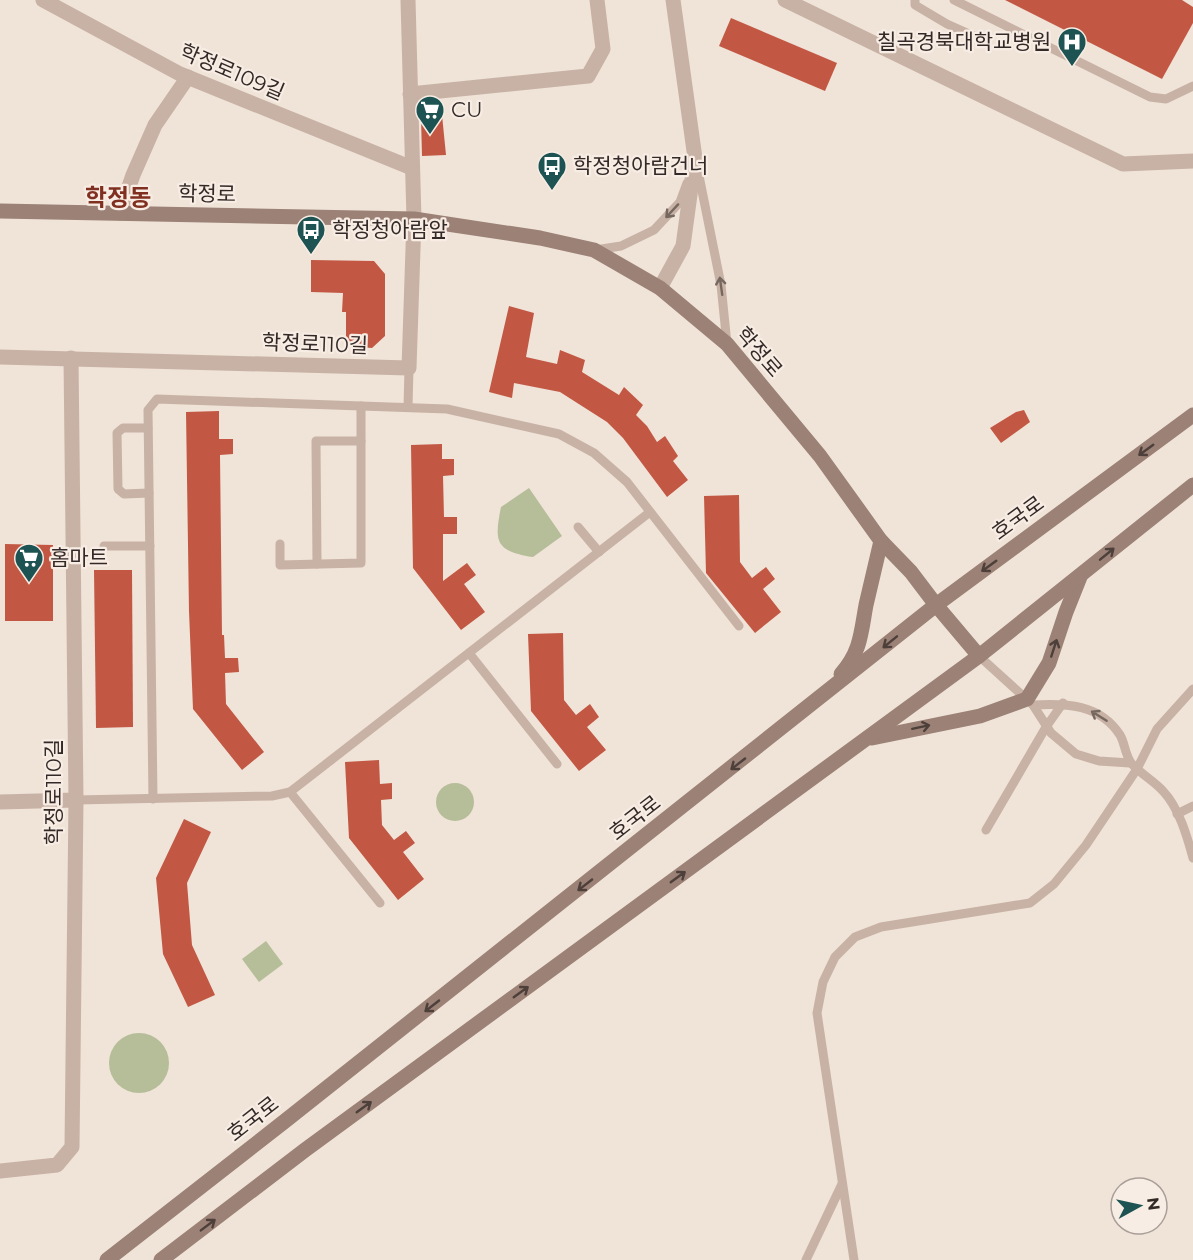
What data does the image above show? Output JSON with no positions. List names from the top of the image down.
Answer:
{
  "streets": {
    "main road": ["학정로", "호국로"],
    "street": ["학정로109길", "학정로110길"]
  },
  "crossings": [
    ["학정로", "호국로"]
  ],
  "districts": ["학정동"],
  "places": {
    "hospital": ["칠곡경북대학교병원"],
    "supermarket": ["CU", "홈마트"],
    "bus stop": ["학정청아람건너", "학정청아람앞"]
  },
  "north": "right"
}
